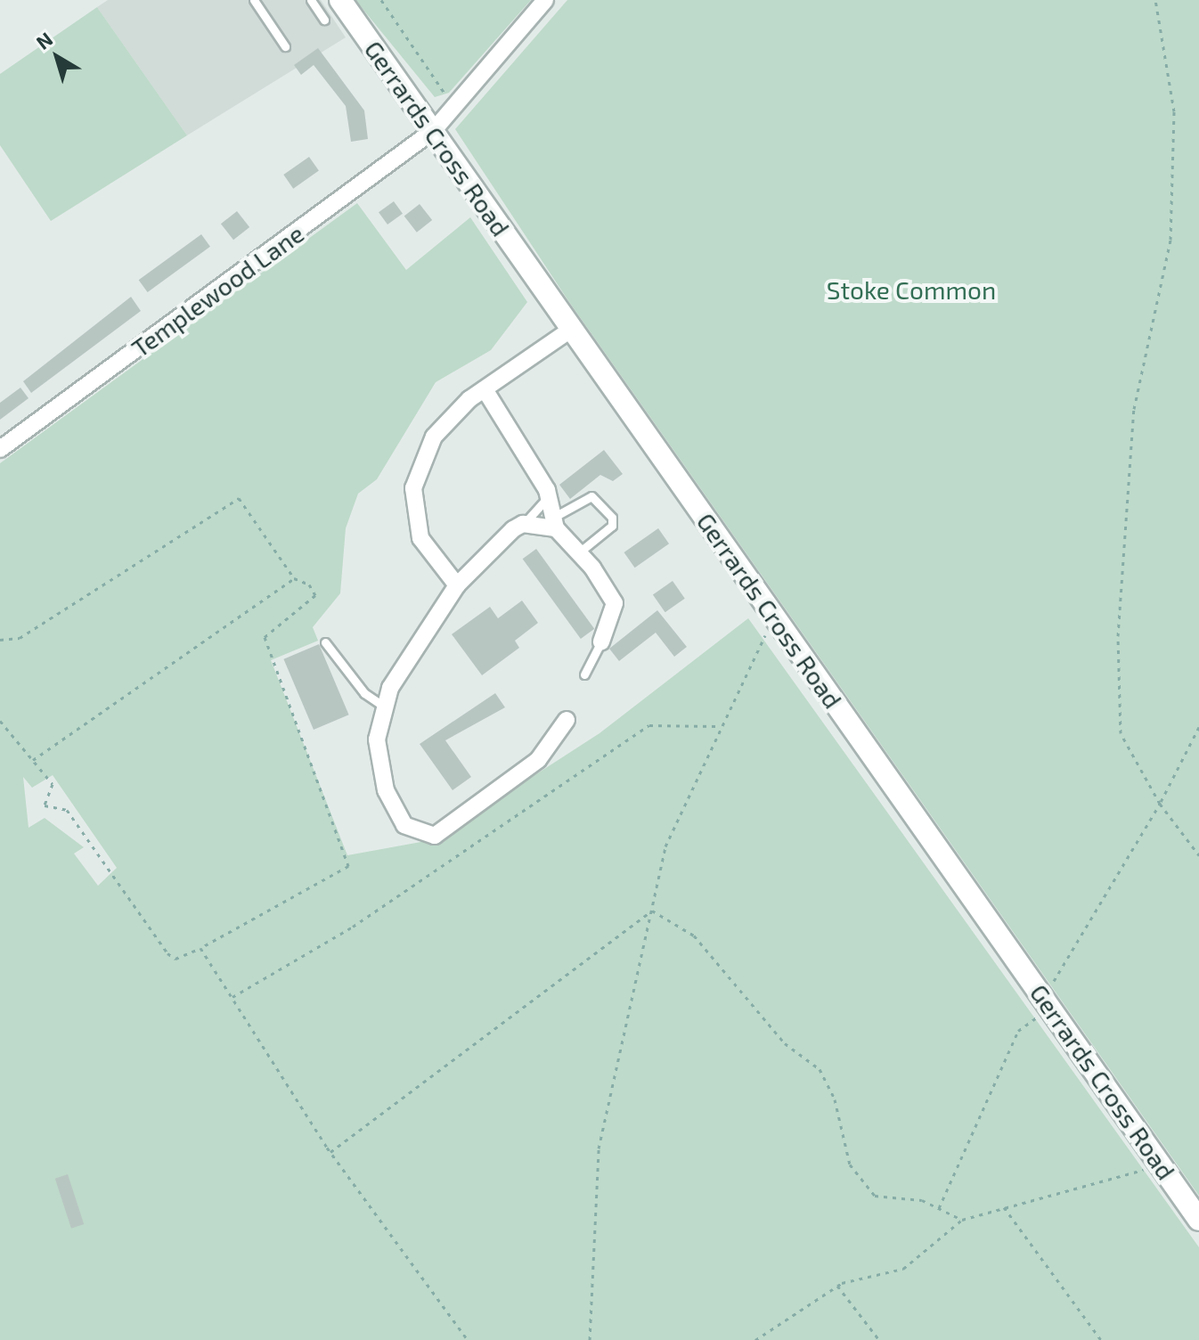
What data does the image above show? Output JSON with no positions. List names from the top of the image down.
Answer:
{
  "streets": {
    "main road": ["Gerrards Cross Road"],
    "street": ["Templewood Lane"]
  },
  "crossings": [
    ["Gerrards Cross Road", "Templewood Lane"]
  ],
  "parks": ["Stoke Common"],
  "north": "top left"
}
